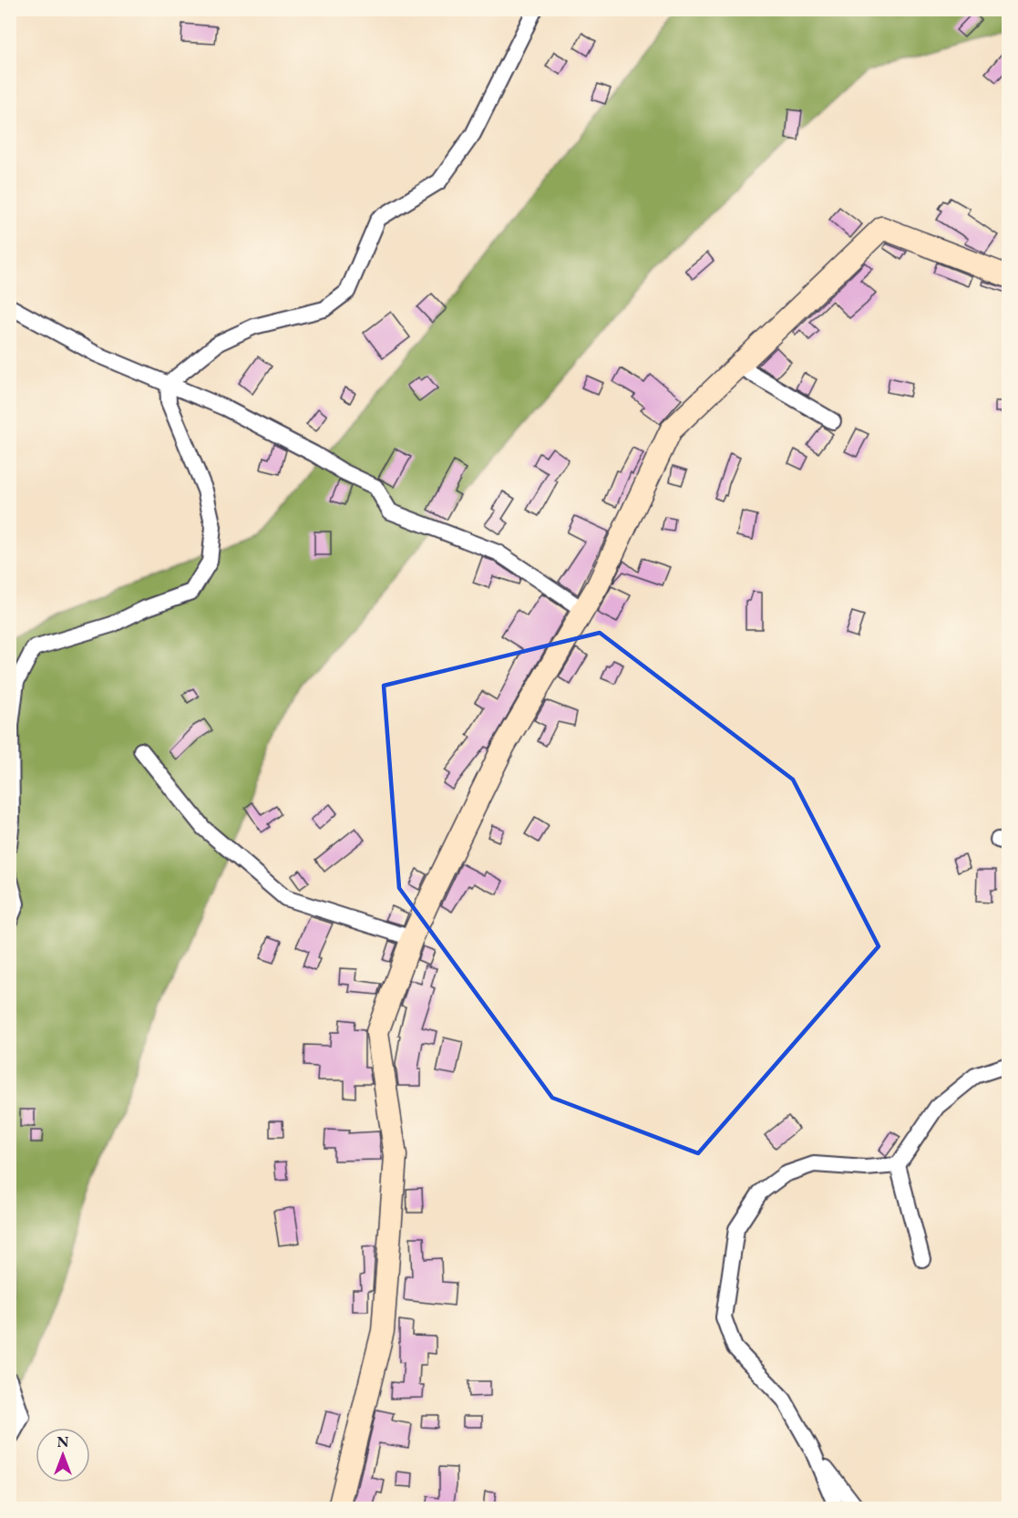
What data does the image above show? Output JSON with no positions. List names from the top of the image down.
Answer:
{
  "north": "top"
}
